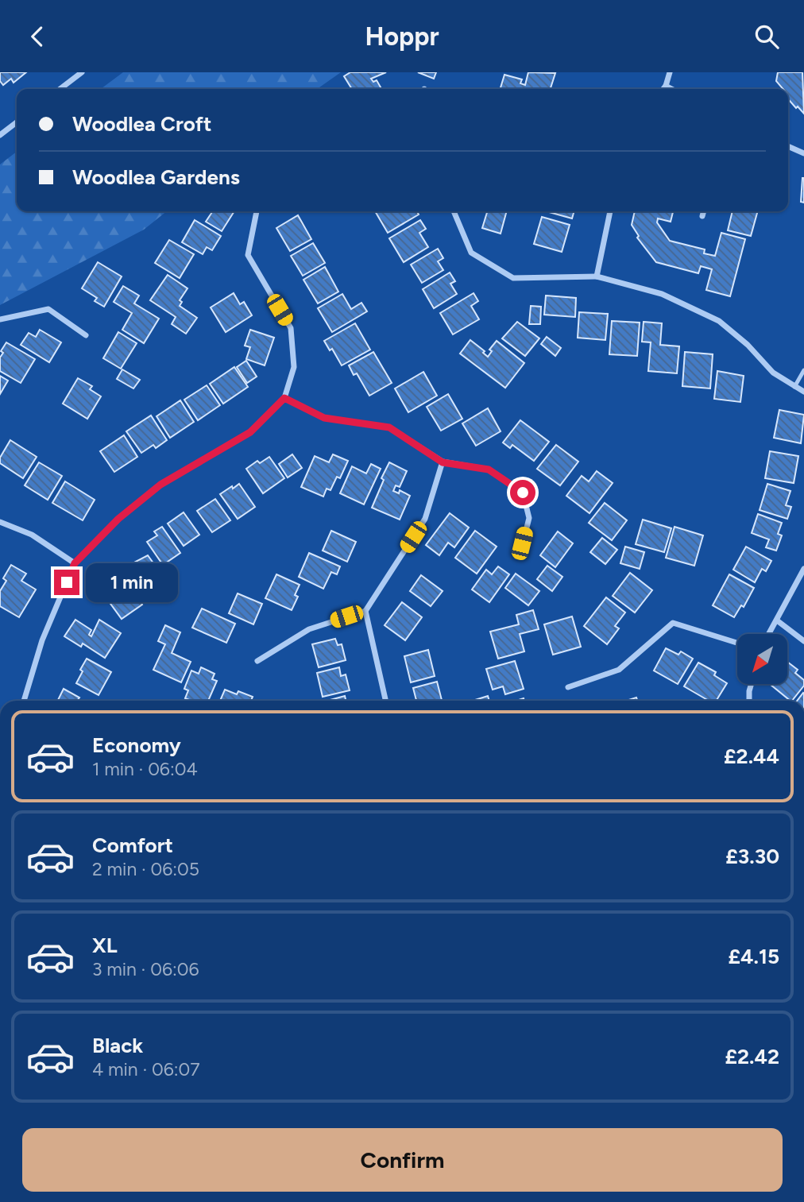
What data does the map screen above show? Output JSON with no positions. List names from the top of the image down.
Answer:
{
  "north": "bottom left",
  "page": {
    "header": "Hoppr",
    "banner": ["Woodlea Croft", "Woodlea Gardens"],
    "bubble": "1 min",
    "list": [
      {
        "name": "Economy",
        "note": "1 min · 06:04",
        "value": "£2.44"
      },
      {
        "name": "Comfort",
        "note": "2 min · 06:05",
        "value": "£3.30"
      },
      {
        "name": "XL",
        "note": "3 min · 06:06",
        "value": "£4.15"
      },
      {
        "name": "Black",
        "note": "4 min · 06:07",
        "value": "£2.42"
      }
    ],
    "buttons": "Confirm"
  }
}
